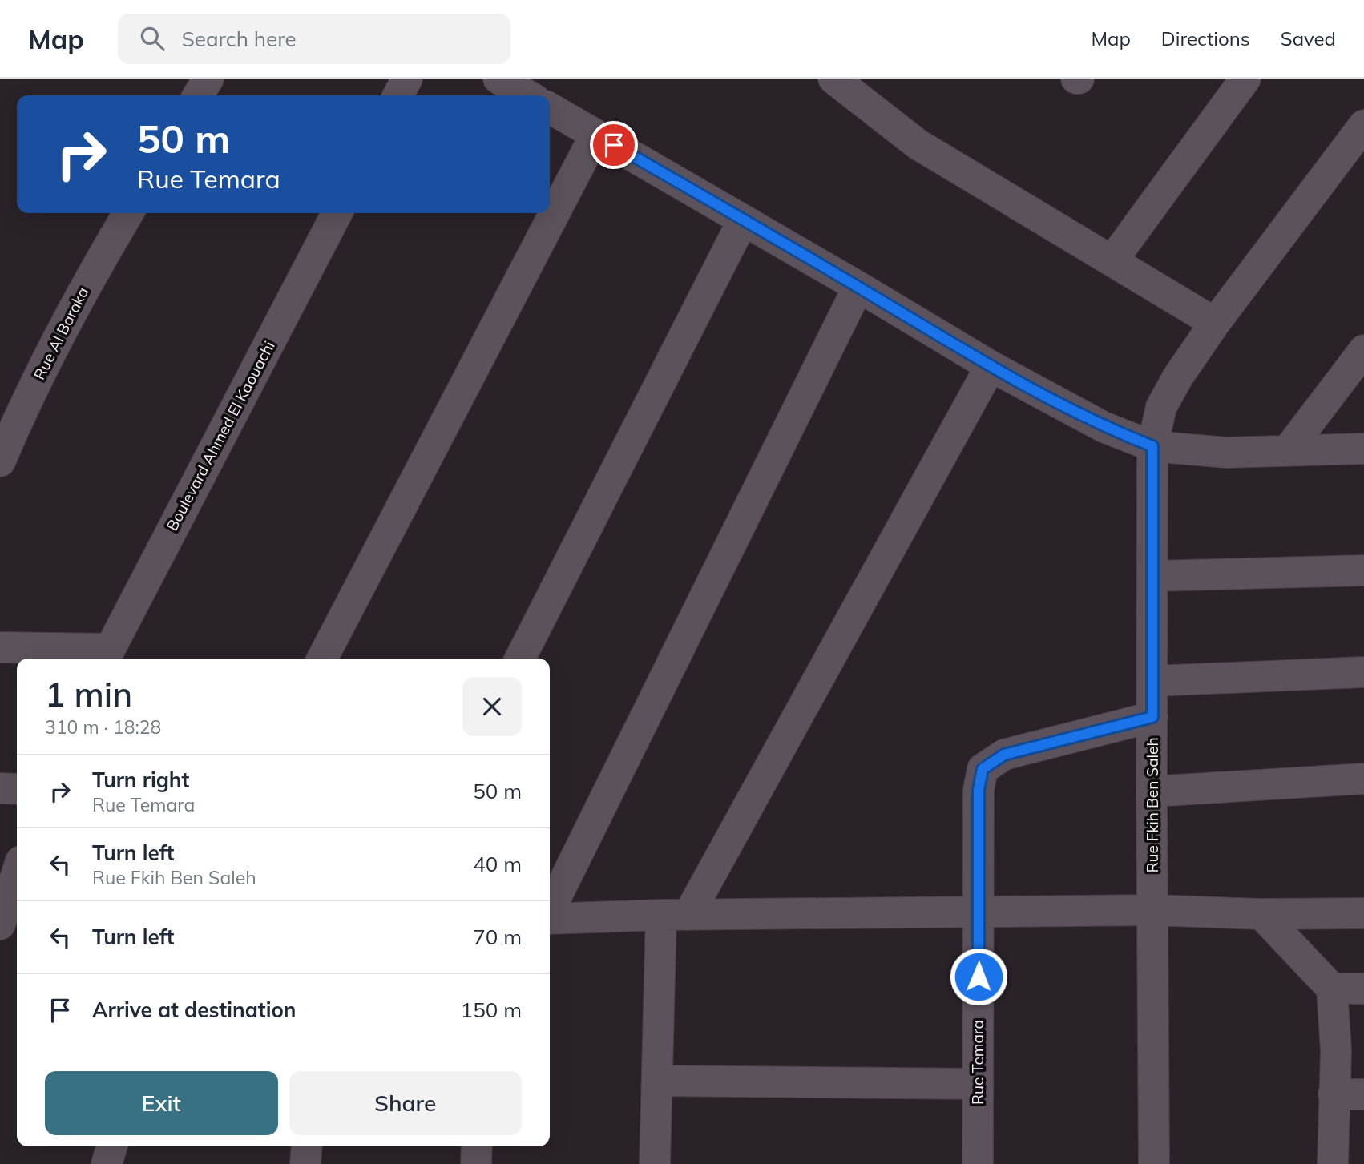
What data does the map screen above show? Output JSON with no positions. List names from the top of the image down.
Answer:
{
  "streets": {
    "street": [
      "Rue Al Baraka",
      "Boulevard Ahmed El Kaouachi",
      "Rue Fkih Ben Saleh",
      "Rue Temara"
    ]
  },
  "crossings": [
    ["Rue Fkih Ben Saleh", "Rue Temara"]
  ],
  "page": {
    "header": "Map",
    "search": "Search here",
    "nav": ["Map", "Directions", "Saved"],
    "turn": ["50 m", "Rue Temara"],
    "heading": ["1 min", "310 m · 18:28"],
    "list": [
      {
        "name": "Turn right",
        "note": "Rue Temara",
        "value": "50 m"
      },
      {
        "name": "Turn left",
        "note": "Rue Fkih Ben Saleh",
        "value": "40 m"
      },
      {
        "name": "Turn left",
        "value": "70 m"
      },
      {
        "name": "Arrive at destination",
        "value": "150 m"
      }
    ],
    "buttons": ["Exit", "Share"]
  }
}
